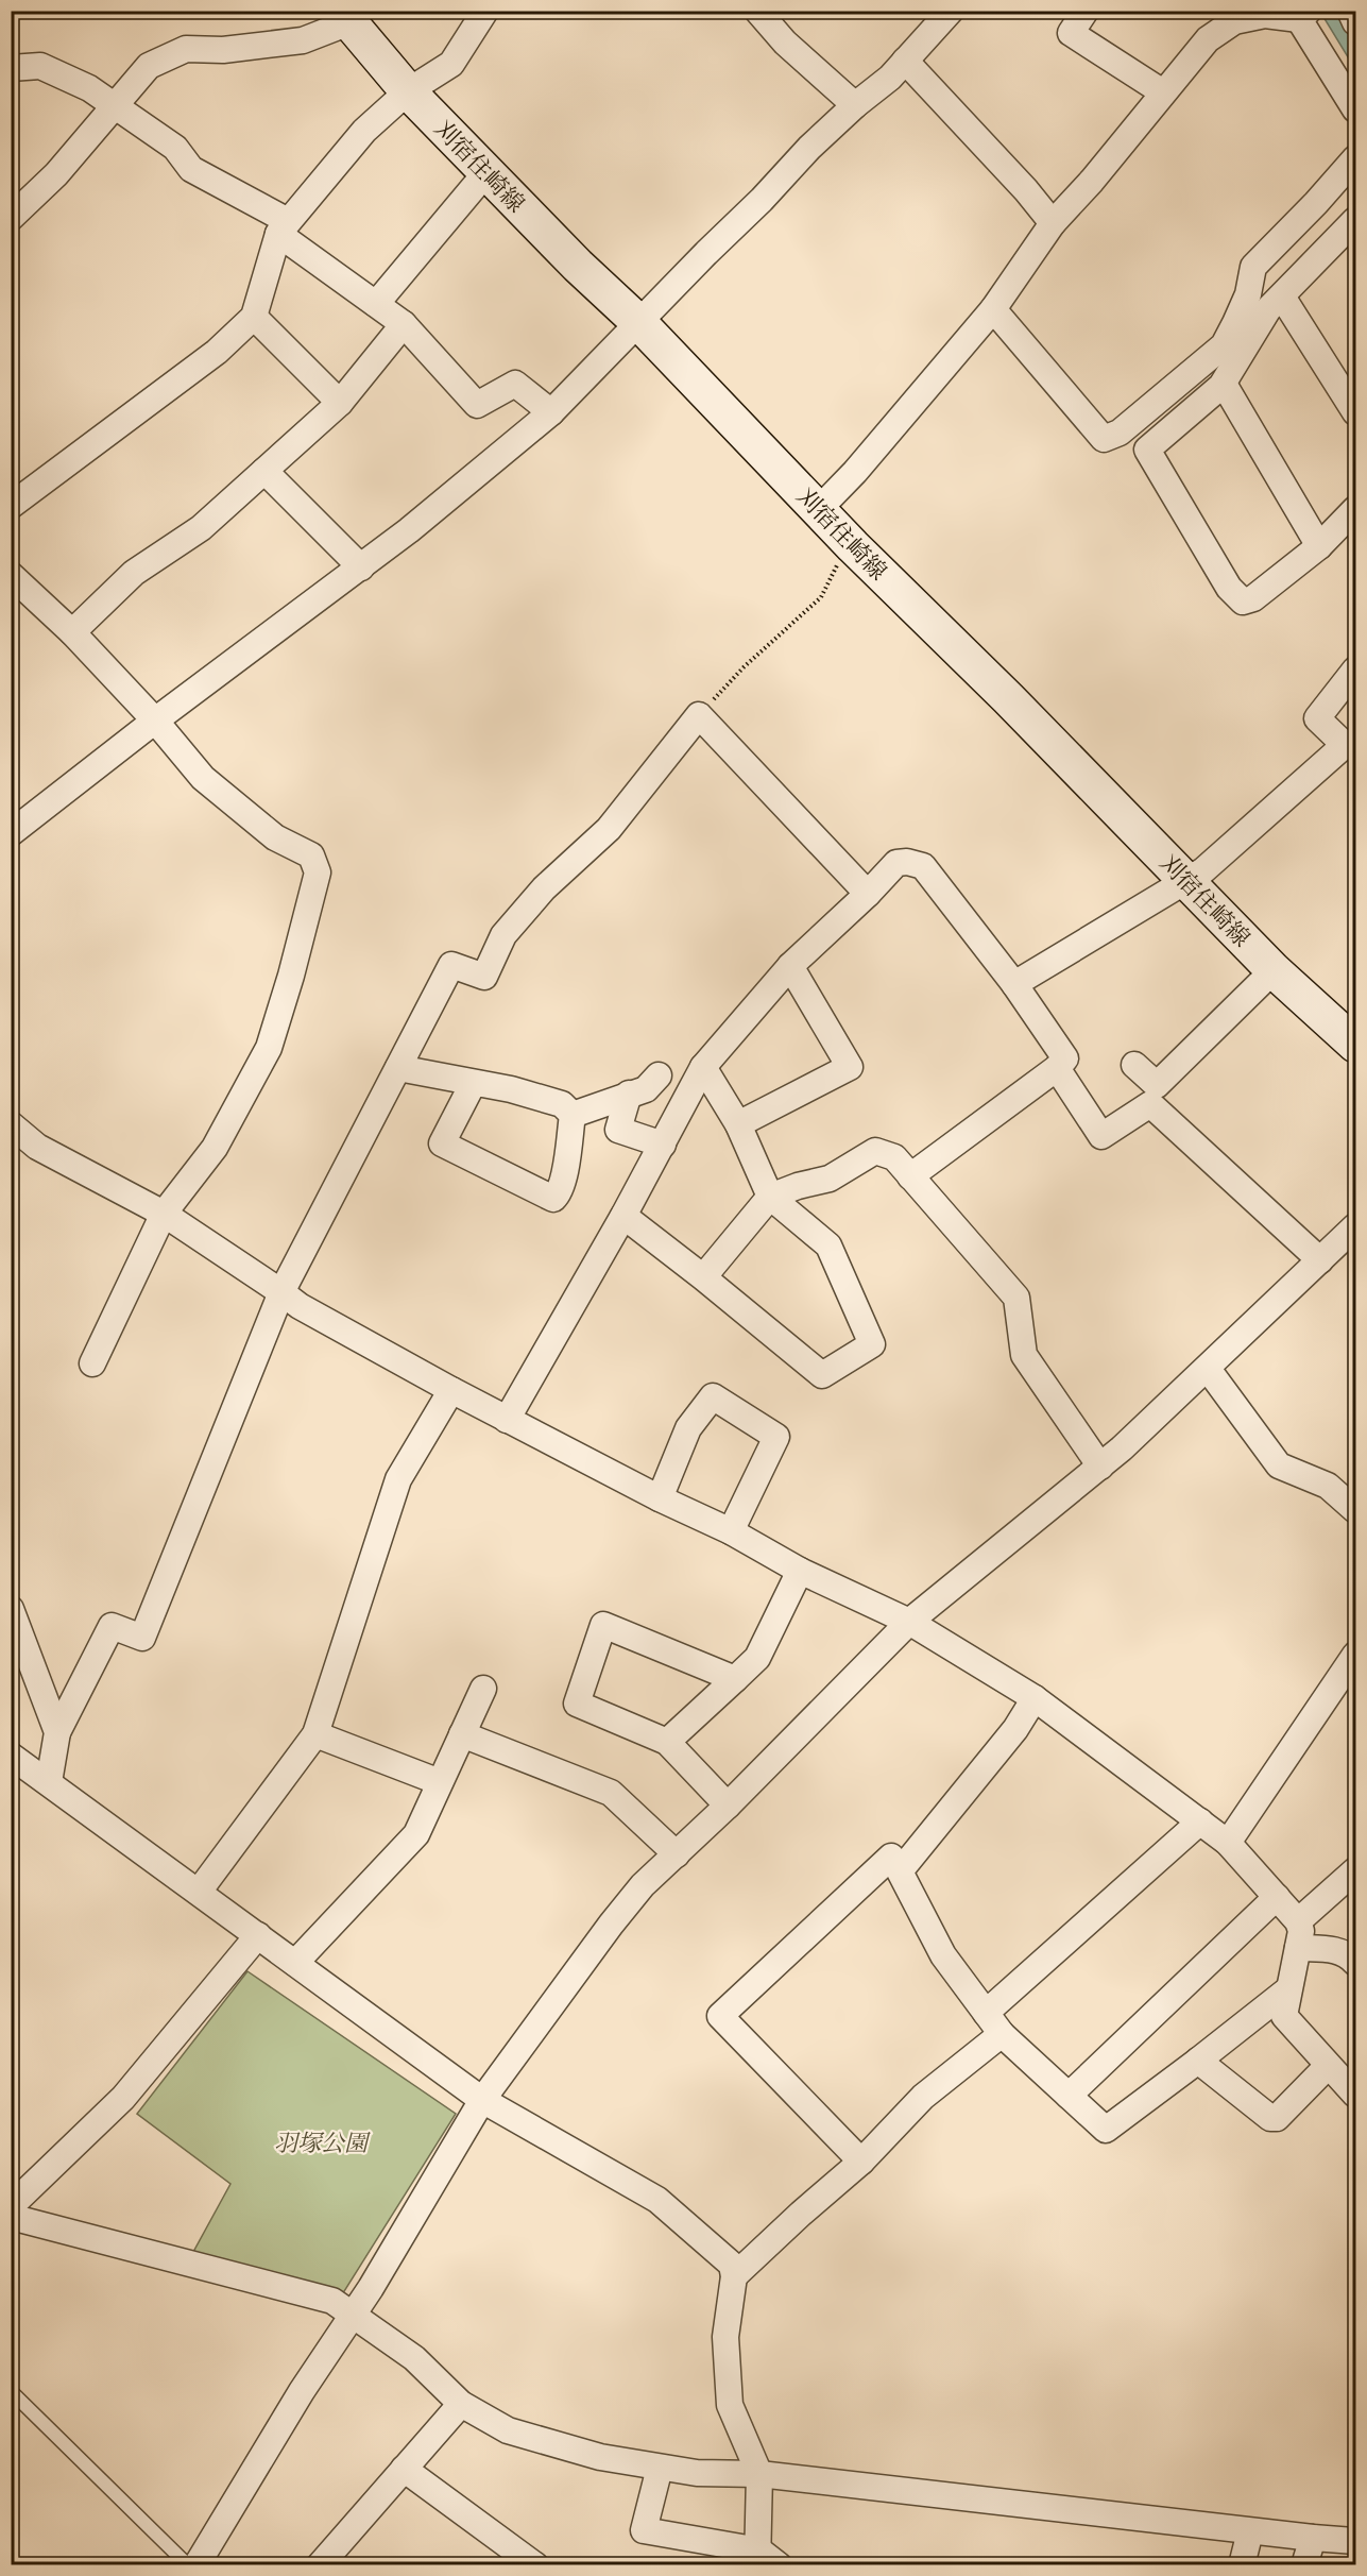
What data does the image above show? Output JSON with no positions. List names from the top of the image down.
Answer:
{
  "streets": {
    "main road": ["刈宿住崎線"]
  },
  "parks": ["羽塚公園"]
}
